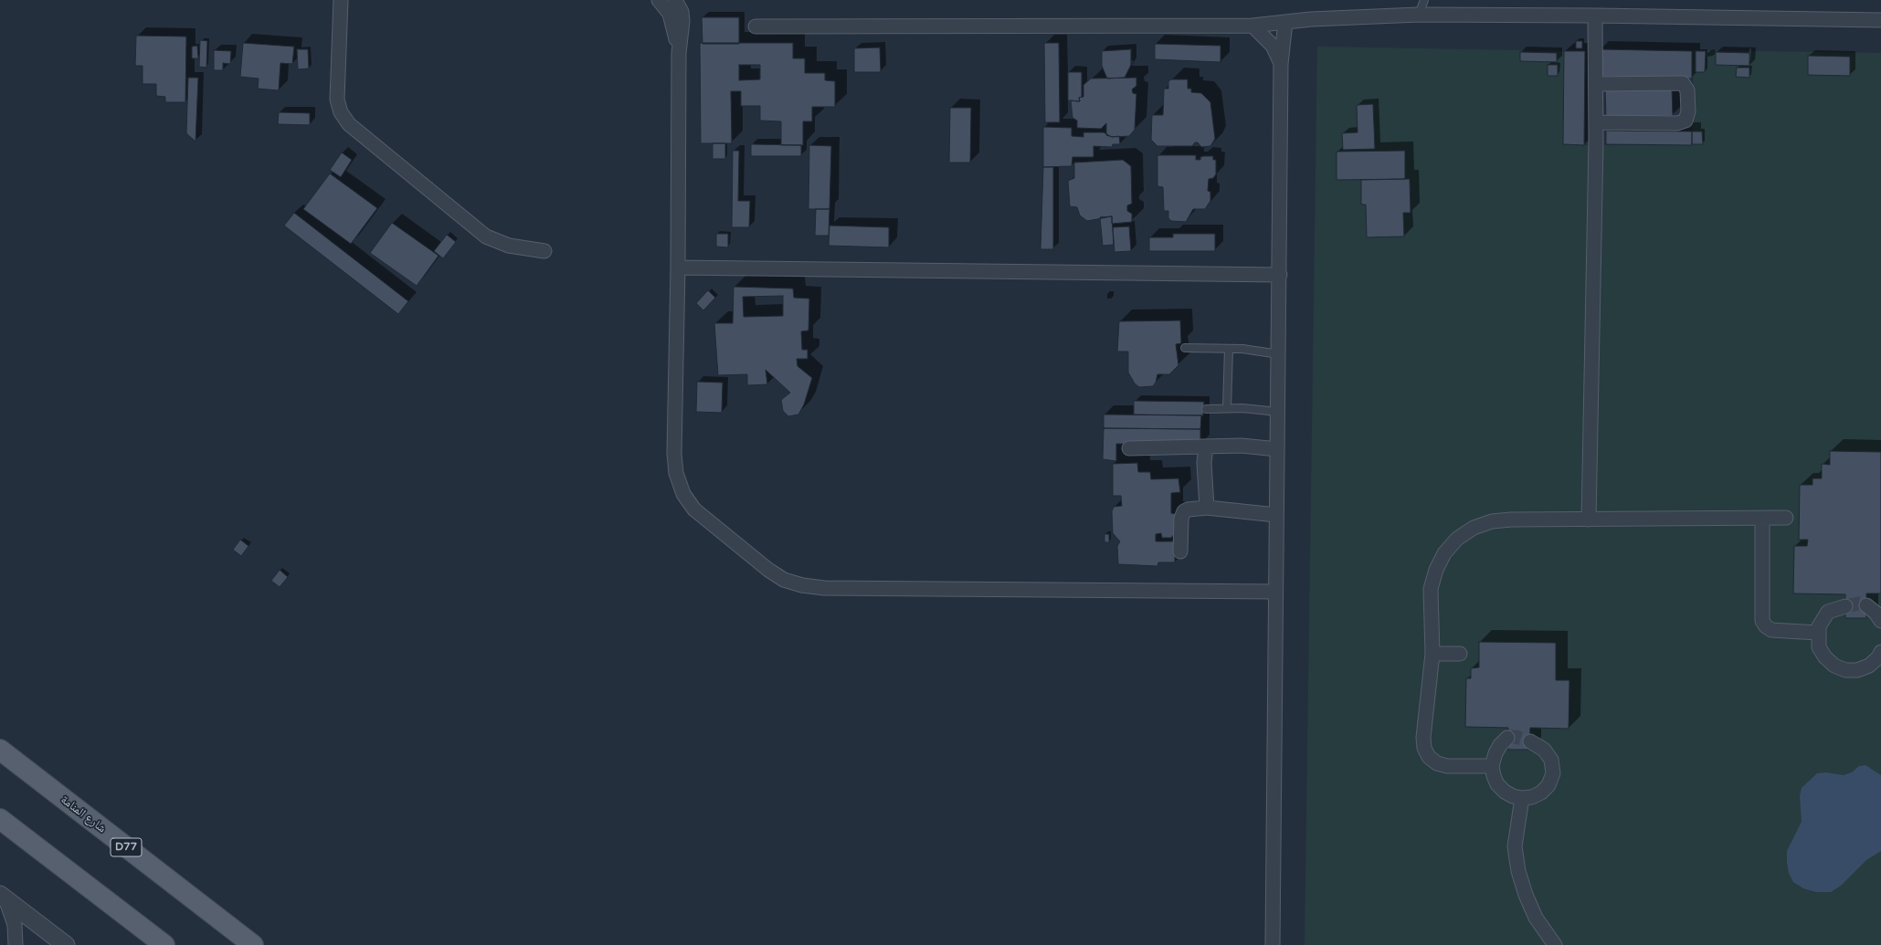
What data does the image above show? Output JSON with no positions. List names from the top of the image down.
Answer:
{
  "streets": {
    "main road": ["شارع المنامة", "D77"]
  }
}
